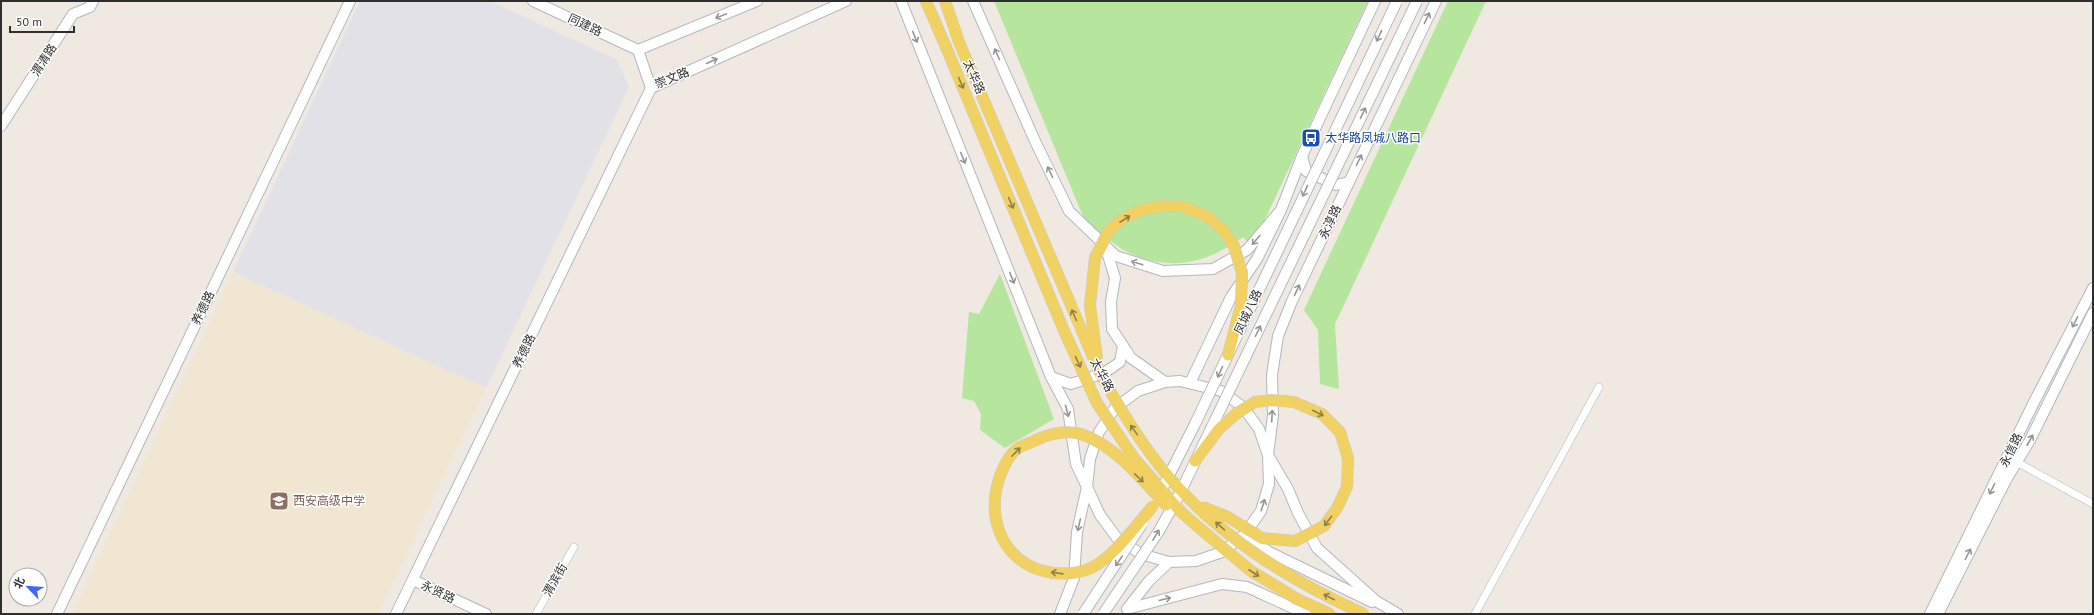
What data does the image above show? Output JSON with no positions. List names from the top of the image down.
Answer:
{
  "streets": {
    "main road": ["太华路"],
    "street": [
      "同建路",
      "渭清路",
      "崇文路",
      "永淳路",
      "养德路",
      "凤城八路",
      "永信路",
      "渭滨街",
      "永贤路"
    ]
  },
  "crossings": [
    ["同建路", "崇文路"],
    ["崇文路", "养德路"],
    ["养德路", "永贤路"]
  ],
  "places": {
    "bus stop": ["太华路凤城八路口"],
    "school or university": ["西安高级中学"]
  },
  "scale_bar": "50 m",
  "north": "top left"
}
